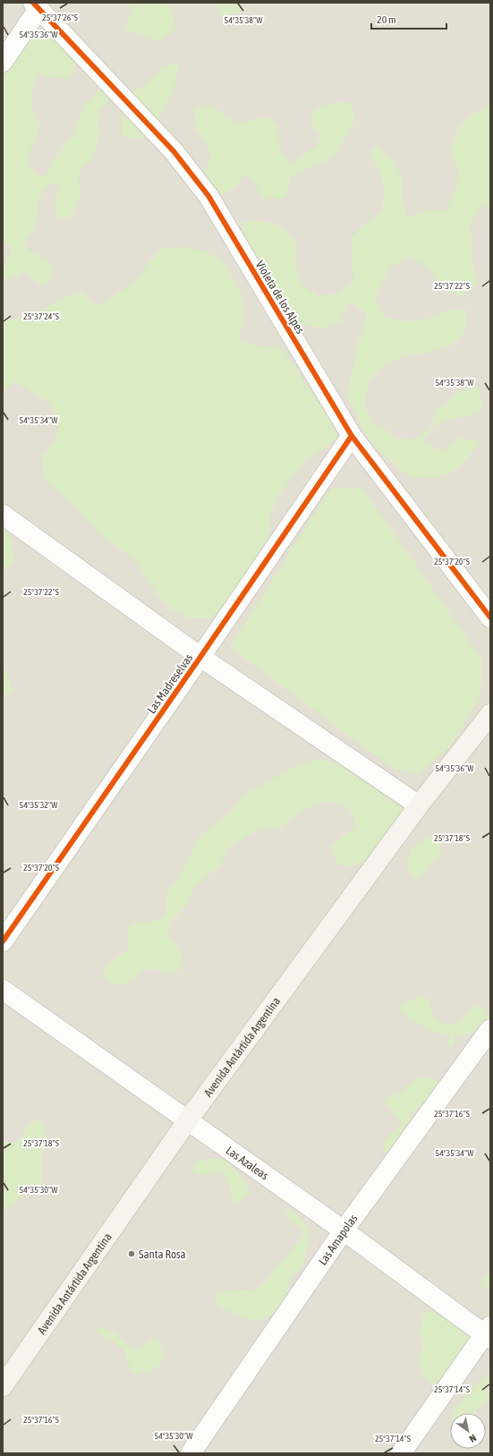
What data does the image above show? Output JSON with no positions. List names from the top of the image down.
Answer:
{
  "streets": {
    "main road": ["Avenida Antártida Argentina"],
    "street": [
      "Violeta de los Alpes",
      "Las Madreselvas",
      "Las Azaleas",
      "Las Amapolas"
    ]
  },
  "crossings": [
    ["Violeta de los Alpes", "Las Madreselvas"],
    ["Avenida Antártida Argentina", "Las Azaleas"],
    ["Las Azaleas", "Las Amapolas"]
  ],
  "places": ["Santa Rosa"],
  "scale_bar": "20 m",
  "north": "bottom right",
  "coordinates": [
    "25°37'26\"S",
    "54°35'38\"W",
    "54°35'36\"W",
    "25°37'22\"S",
    "25°37'24\"S",
    "54°35'34\"W",
    "25°37'20\"S",
    "54°35'32\"W",
    "25°37'18\"S",
    "25°37'16\"S",
    "54°35'30\"W",
    "25°37'14\"S"
  ]
}
